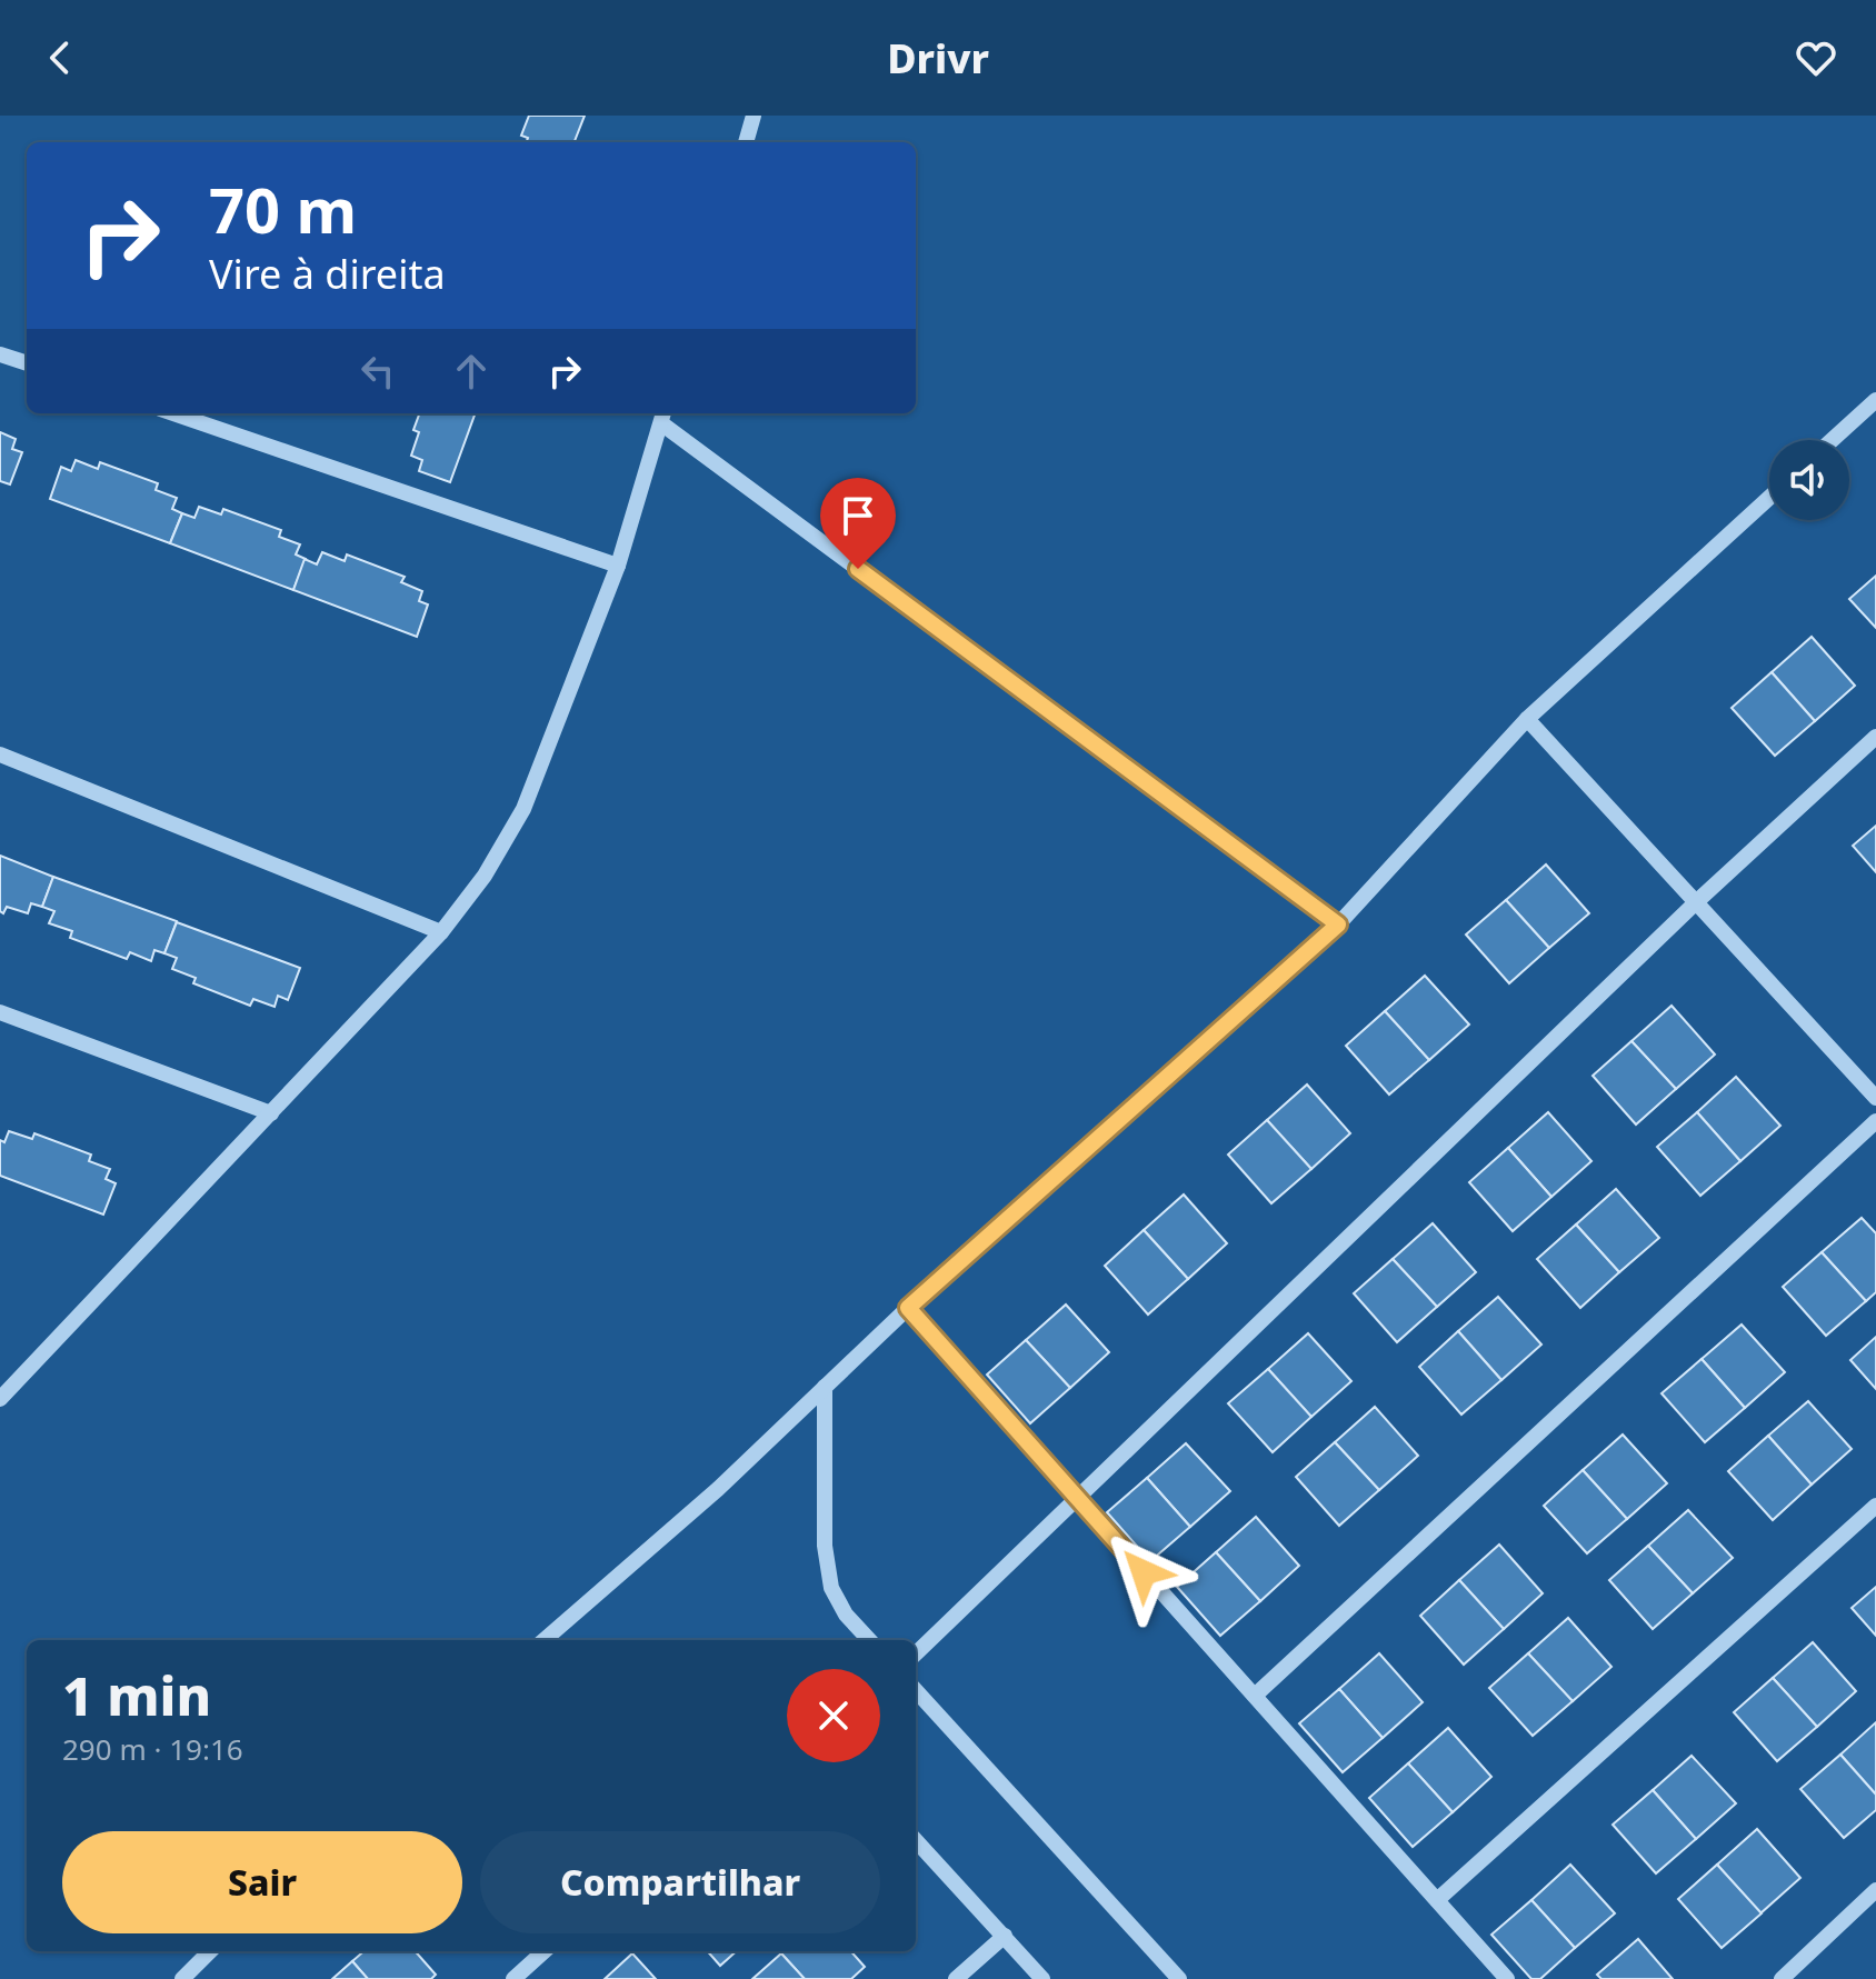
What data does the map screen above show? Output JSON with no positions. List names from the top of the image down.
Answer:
{
  "page": {
    "header": "Drivr",
    "turn": ["70 m", "Vire à direita"],
    "heading": ["1 min", "290 m · 19:16"],
    "buttons": ["Sair", "Compartilhar"]
  }
}
